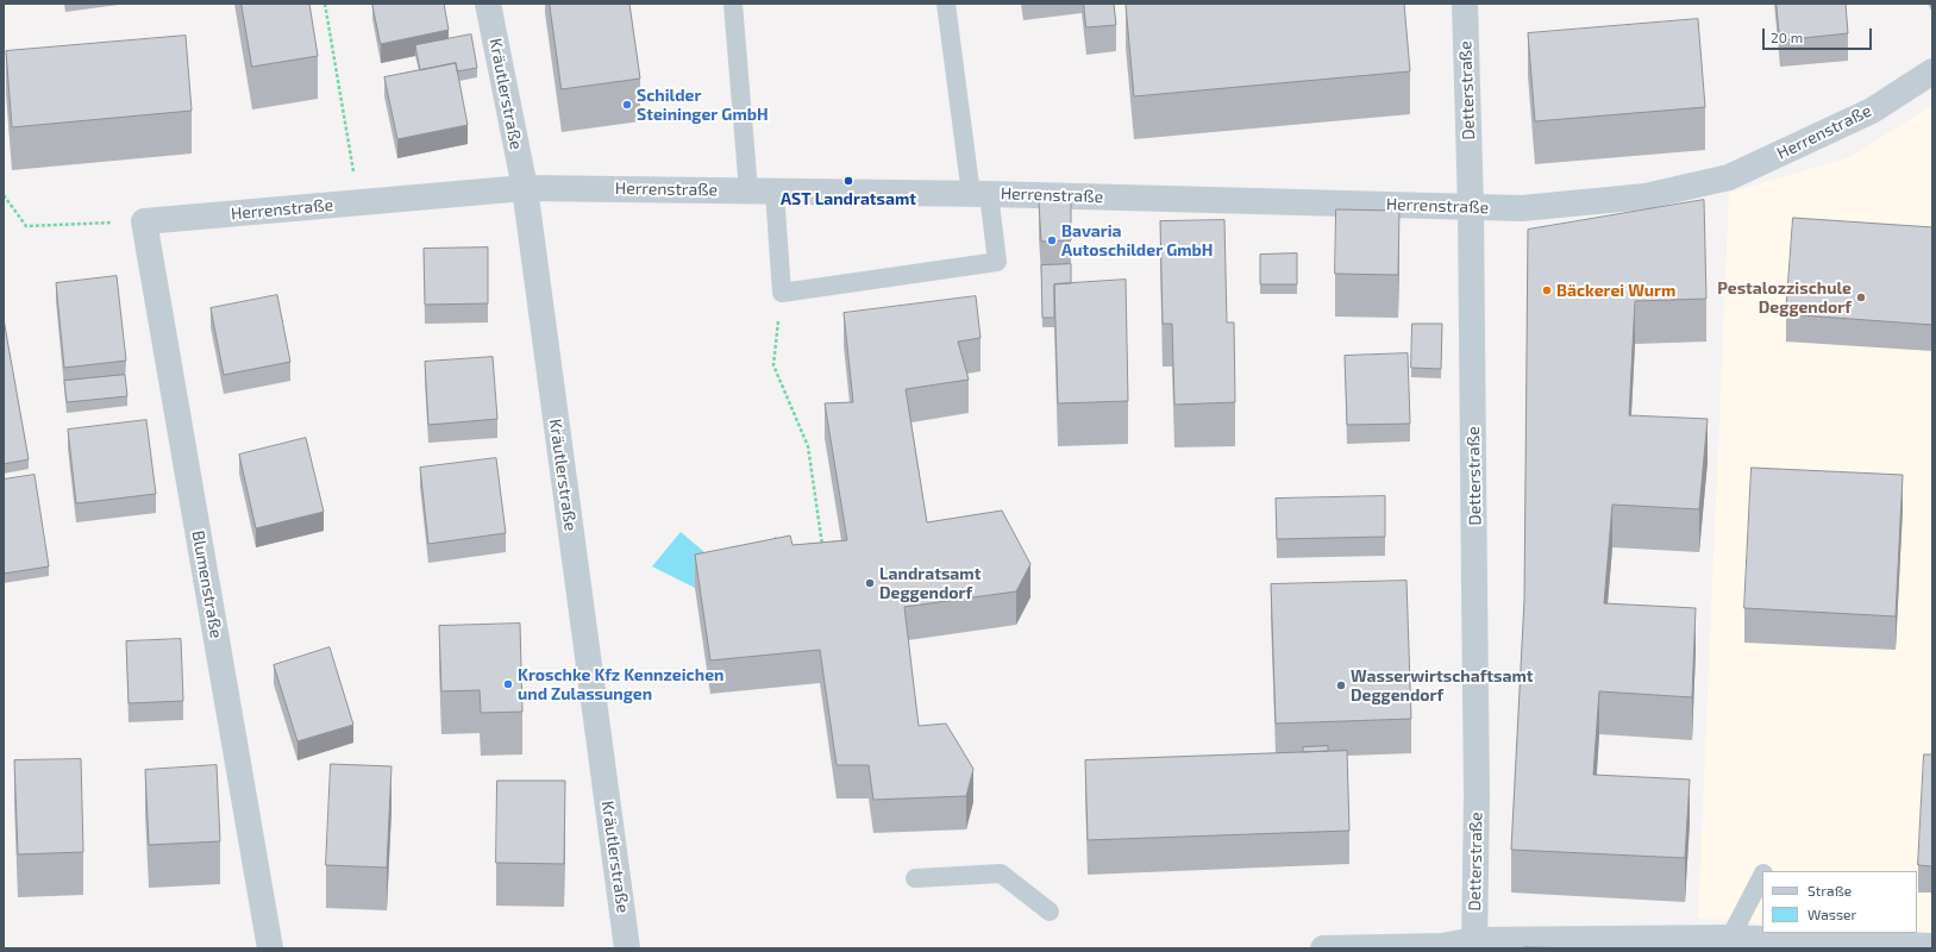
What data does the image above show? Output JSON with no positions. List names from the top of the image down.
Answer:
{
  "streets": {
    "street": [
      "Detterstraße",
      "Kräutlerstraße",
      "Herrenstraße",
      "Blumenstraße"
    ]
  },
  "crossings": [
    ["Detterstraße", "Herrenstraße"],
    ["Kräutlerstraße", "Herrenstraße"],
    ["Herrenstraße", "Blumenstraße"]
  ],
  "places": [
    "Schilder Steininger GmbH",
    "AST Landratsamt",
    "Bavaria Autoschilder GmbH",
    "Bäckerei Wurm",
    "Pestalozzischule Deggendorf",
    "Landratsamt Deggendorf",
    "Kroschke Kfz Kennzeichen und Zulassungen",
    "Wasserwirtschaftsamt Deggendorf"
  ],
  "legend": ["Straße", "Wasser"],
  "scale_bar": "20 m"
}
